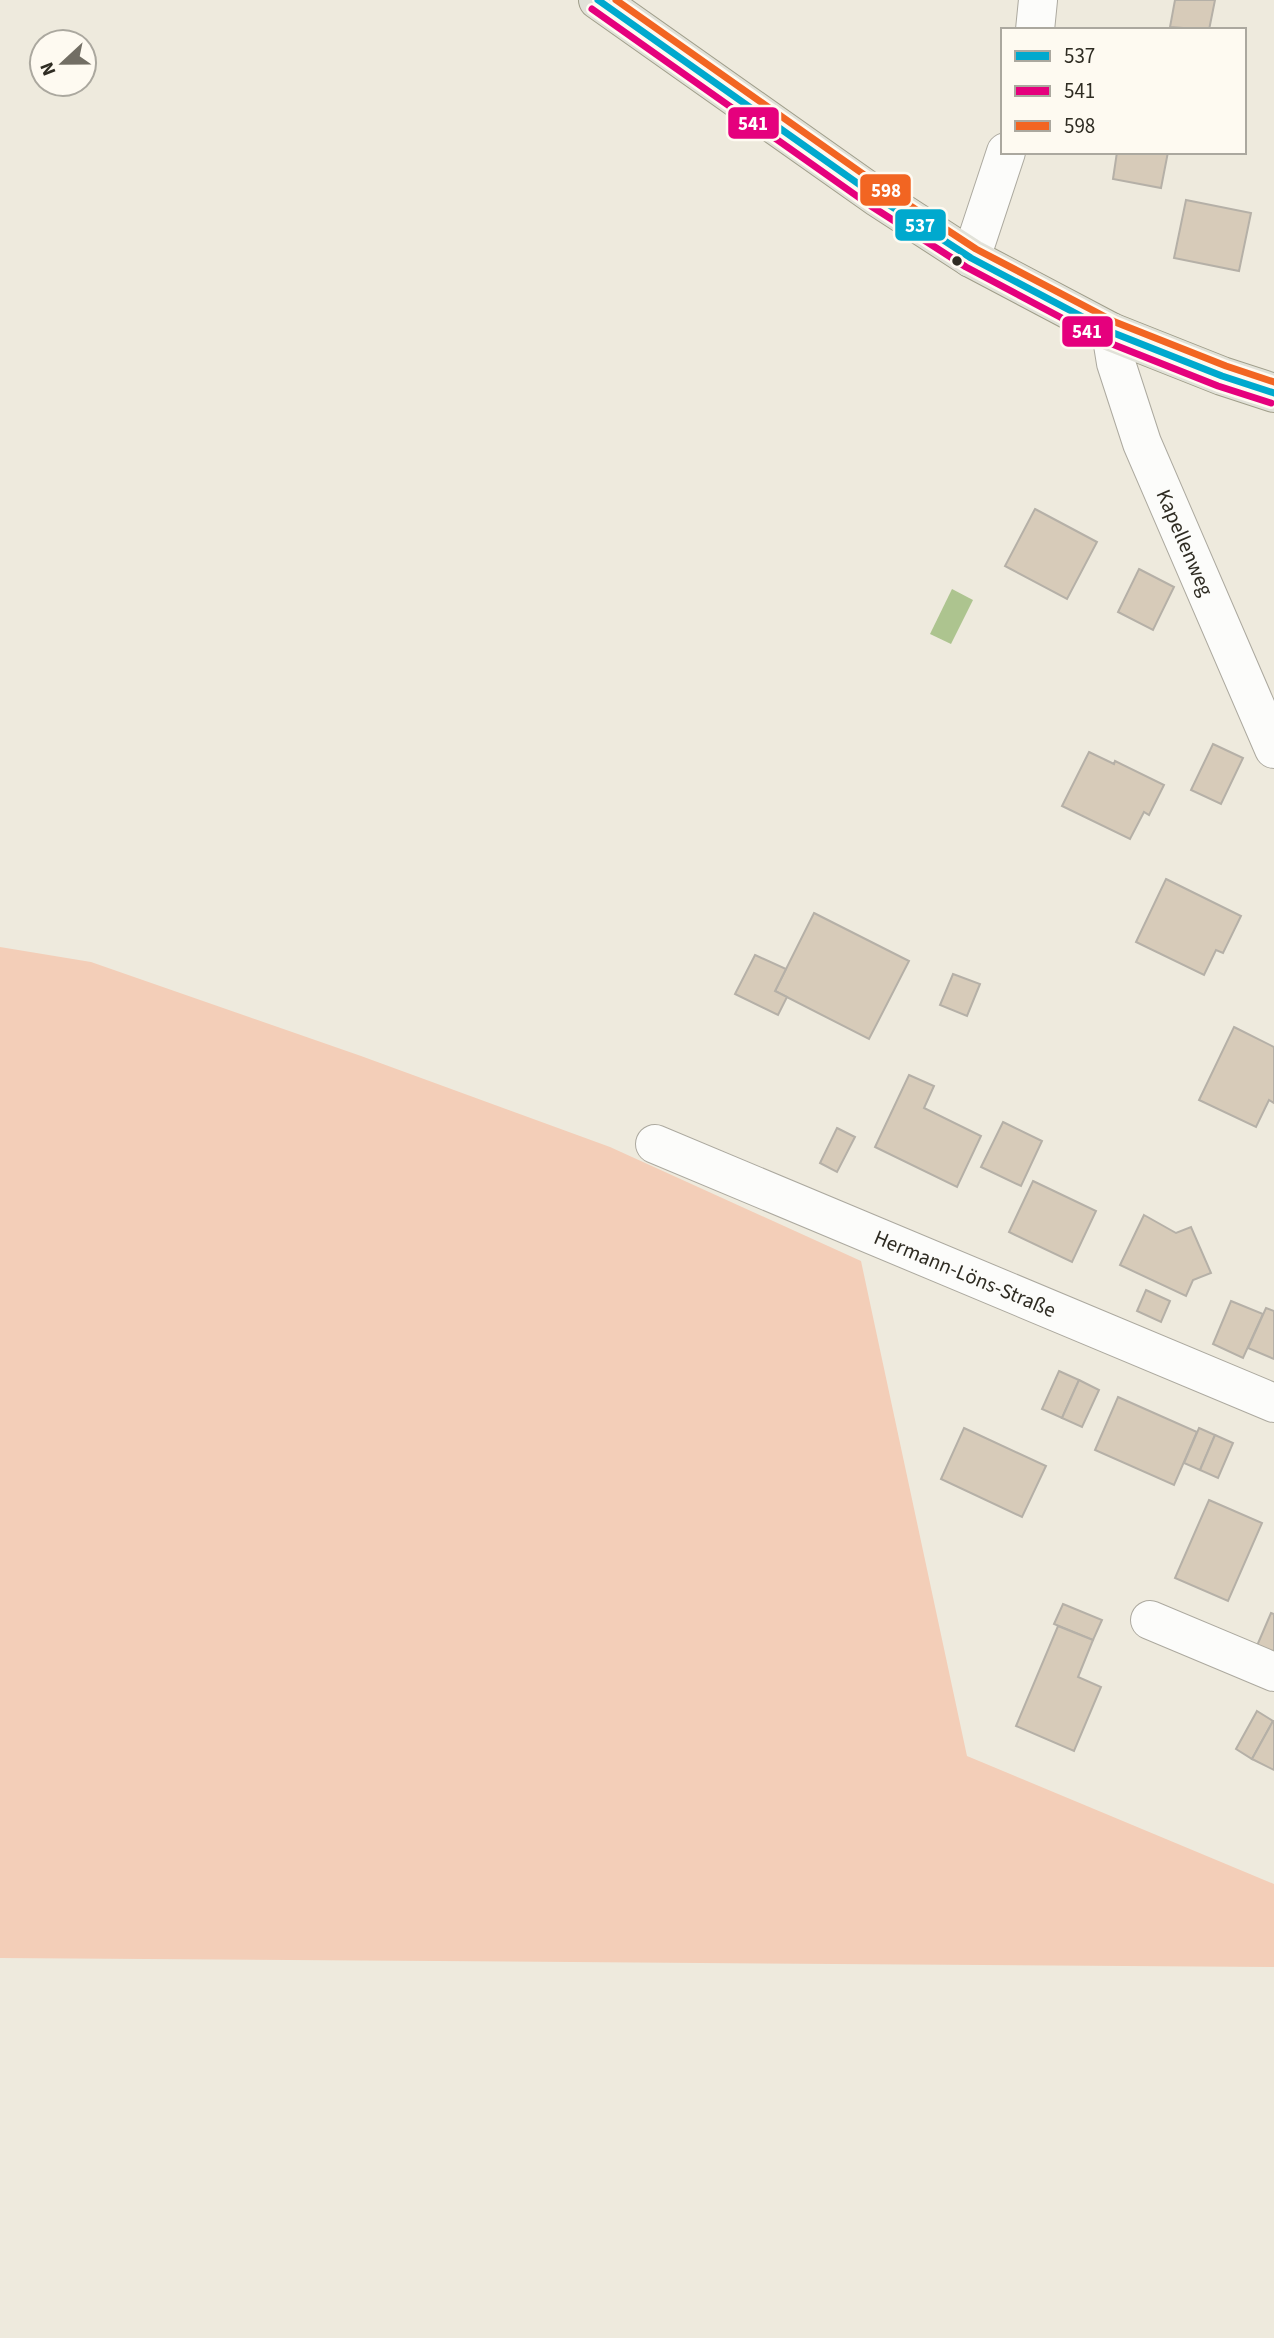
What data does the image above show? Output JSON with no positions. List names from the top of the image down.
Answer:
{
  "streets": {
    "street": ["Kapellenweg", "Hermann-Löns-Straße"]
  },
  "lines": ["transit line 537", "transit line 598", "transit line 541"],
  "legend": ["537", "541", "598"],
  "north": "left"
}
